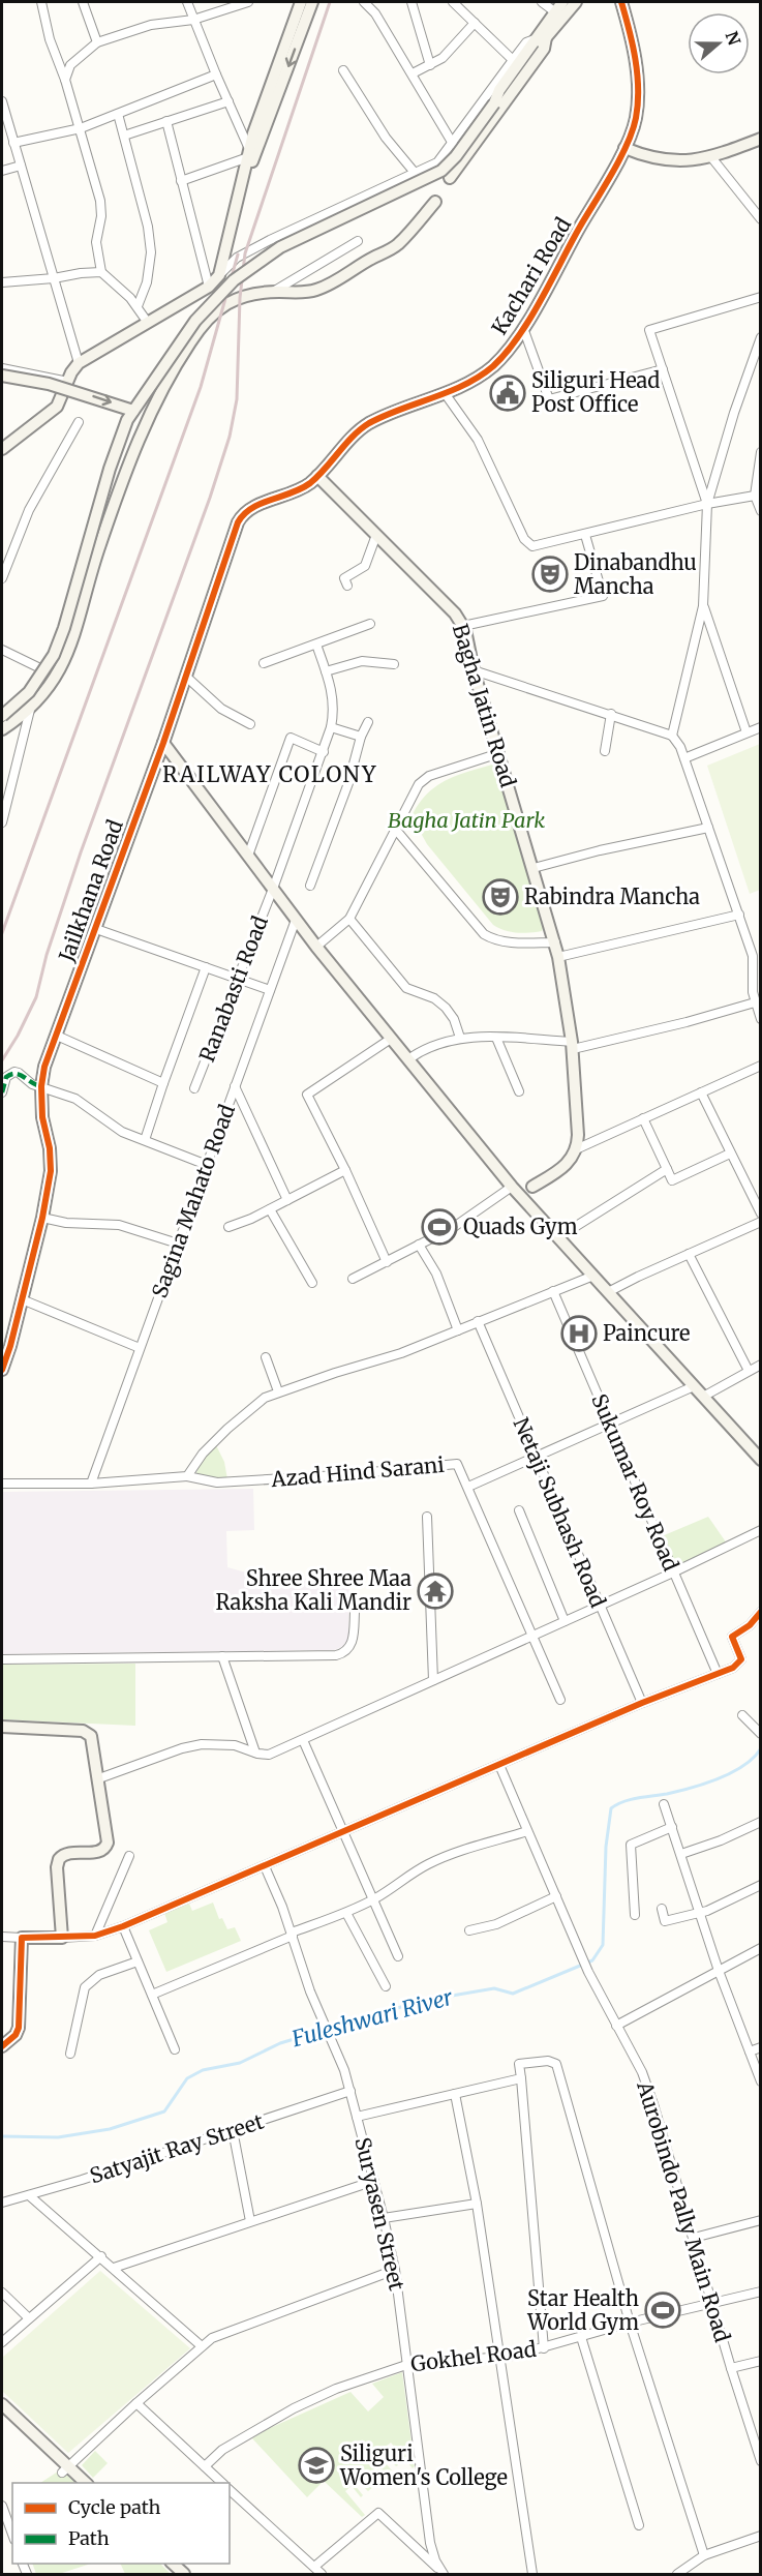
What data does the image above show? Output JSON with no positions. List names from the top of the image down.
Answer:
{
  "streets": {
    "street": [
      "Kachari Road",
      "Bagha Jatin Road",
      "Jailkhana Road",
      "Ranabasti Road",
      "Sagina Mahato Road",
      "Azad Hind Sarani",
      "Sukumar Roy Road",
      "Netaji Subhash Road",
      "Satyajit Ray Street",
      "Aurobindo Pally Main Road",
      "Suryasen Street",
      "Gokhel Road"
    ]
  },
  "crossings": [
    ["Kachari Road", "Bagha Jatin Road"],
    ["Kachari Road", "Jailkhana Road"],
    ["Bagha Jatin Road", "Jailkhana Road"],
    ["Satyajit Ray Street", "Suryasen Street"],
    ["Aurobindo Pally Main Road", "Gokhel Road"],
    ["Suryasen Street", "Gokhel Road"]
  ],
  "districts": ["RAILWAY COLONY"],
  "water": ["Fuleshwari River"],
  "parks": ["Bagha Jatin Park"],
  "places": {
    "public building": ["Siliguri Head Post Office"],
    "theatre": ["Dinabandhu Mancha", "Rabindra Mancha"],
    "sports": ["Quads Gym", "Star Health World Gym"],
    "hospital": ["Paincure"],
    "temple": ["Shree Shree Maa Raksha Kali Mandir"],
    "school or university": ["Siliguri Women's College"]
  },
  "legend": ["Cycle path", "Path"],
  "north": "right"
}
